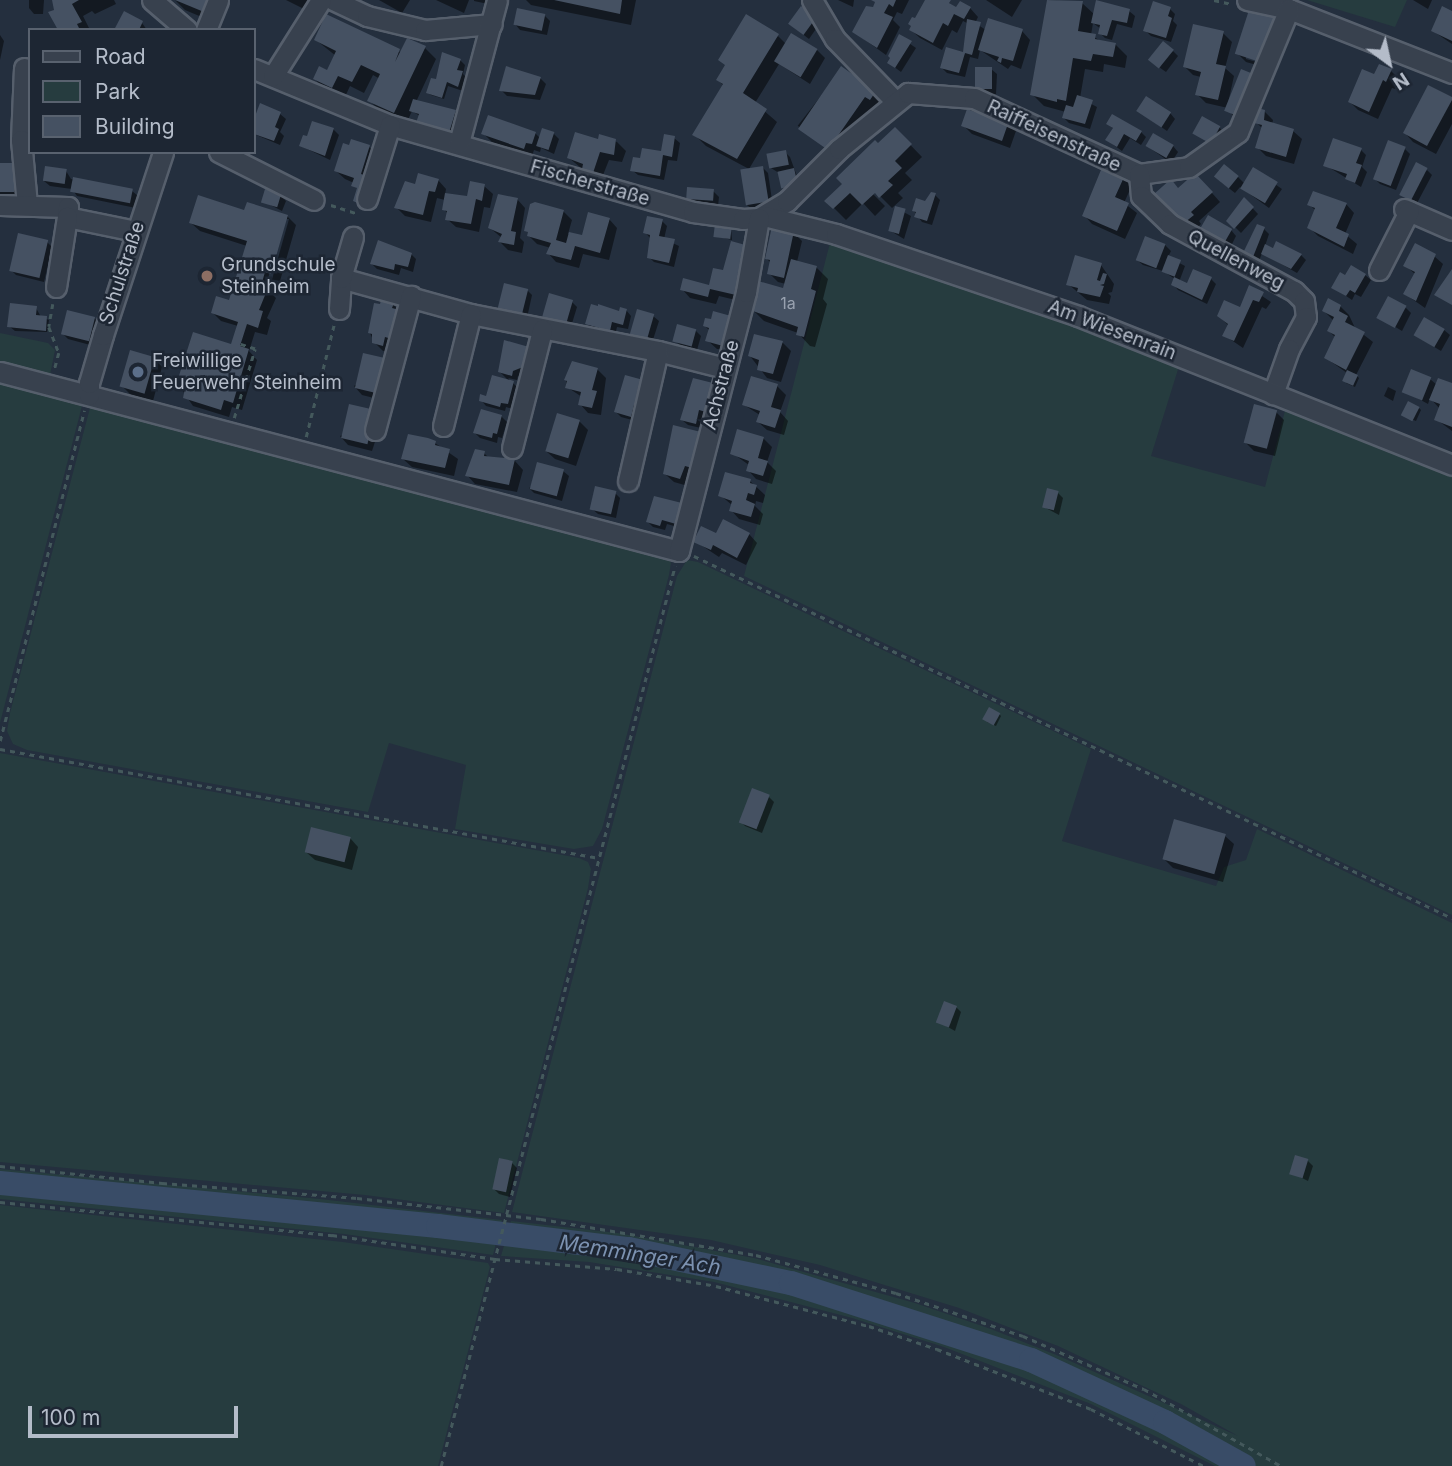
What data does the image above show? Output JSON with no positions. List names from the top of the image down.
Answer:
{
  "streets": {
    "street": [
      "Raiffeisenstraße",
      "Fischerstraße",
      "Quellenweg",
      "Schulstraße",
      "Am Wiesenrain",
      "Achstraße"
    ]
  },
  "crossings": [
    ["Raiffeisenstraße", "Quellenweg"],
    ["Fischerstraße", "Am Wiesenrain"],
    ["Fischerstraße", "Achstraße"],
    ["Quellenweg", "Am Wiesenrain"],
    ["Am Wiesenrain", "Achstraße"]
  ],
  "water": ["Memminger Ach"],
  "places": ["Grundschule Steinheim", "Freiwillige Feuerwehr Steinheim"],
  "house_numbers": ["1a"],
  "legend": ["Road", "Park", "Building"],
  "scale_bar": "100 m",
  "north": "bottom right"
}
